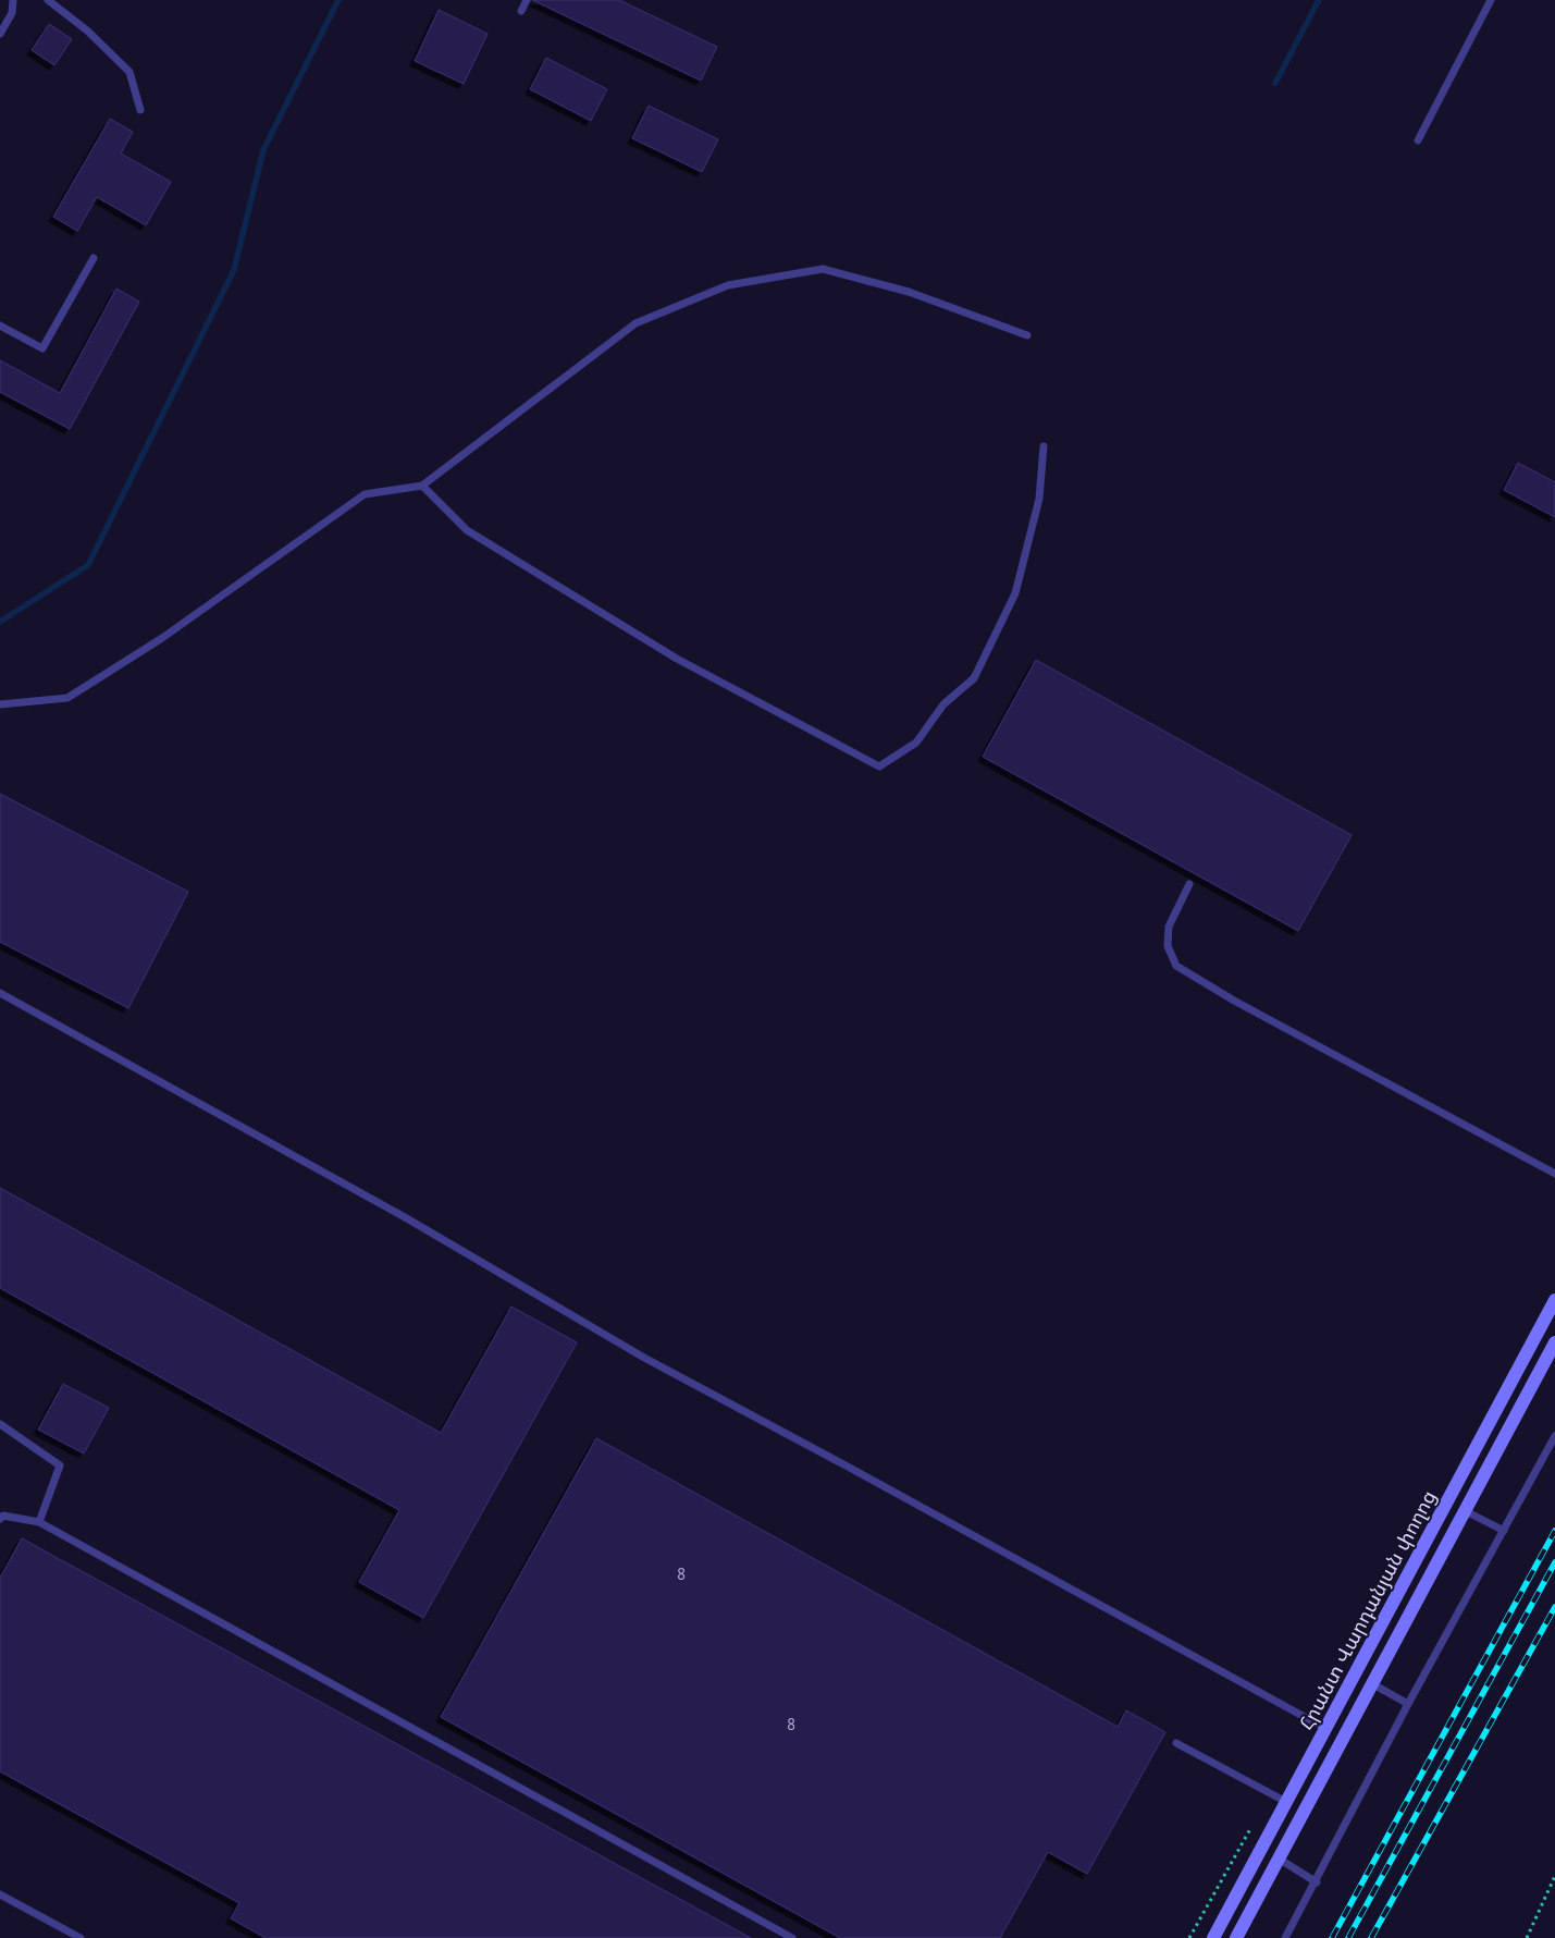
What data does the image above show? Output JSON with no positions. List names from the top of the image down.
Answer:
{
  "streets": {
    "main road": ["Հրանտ Վարդանյան փողոց"]
  },
  "house_numbers": ["8", "8"]
}
